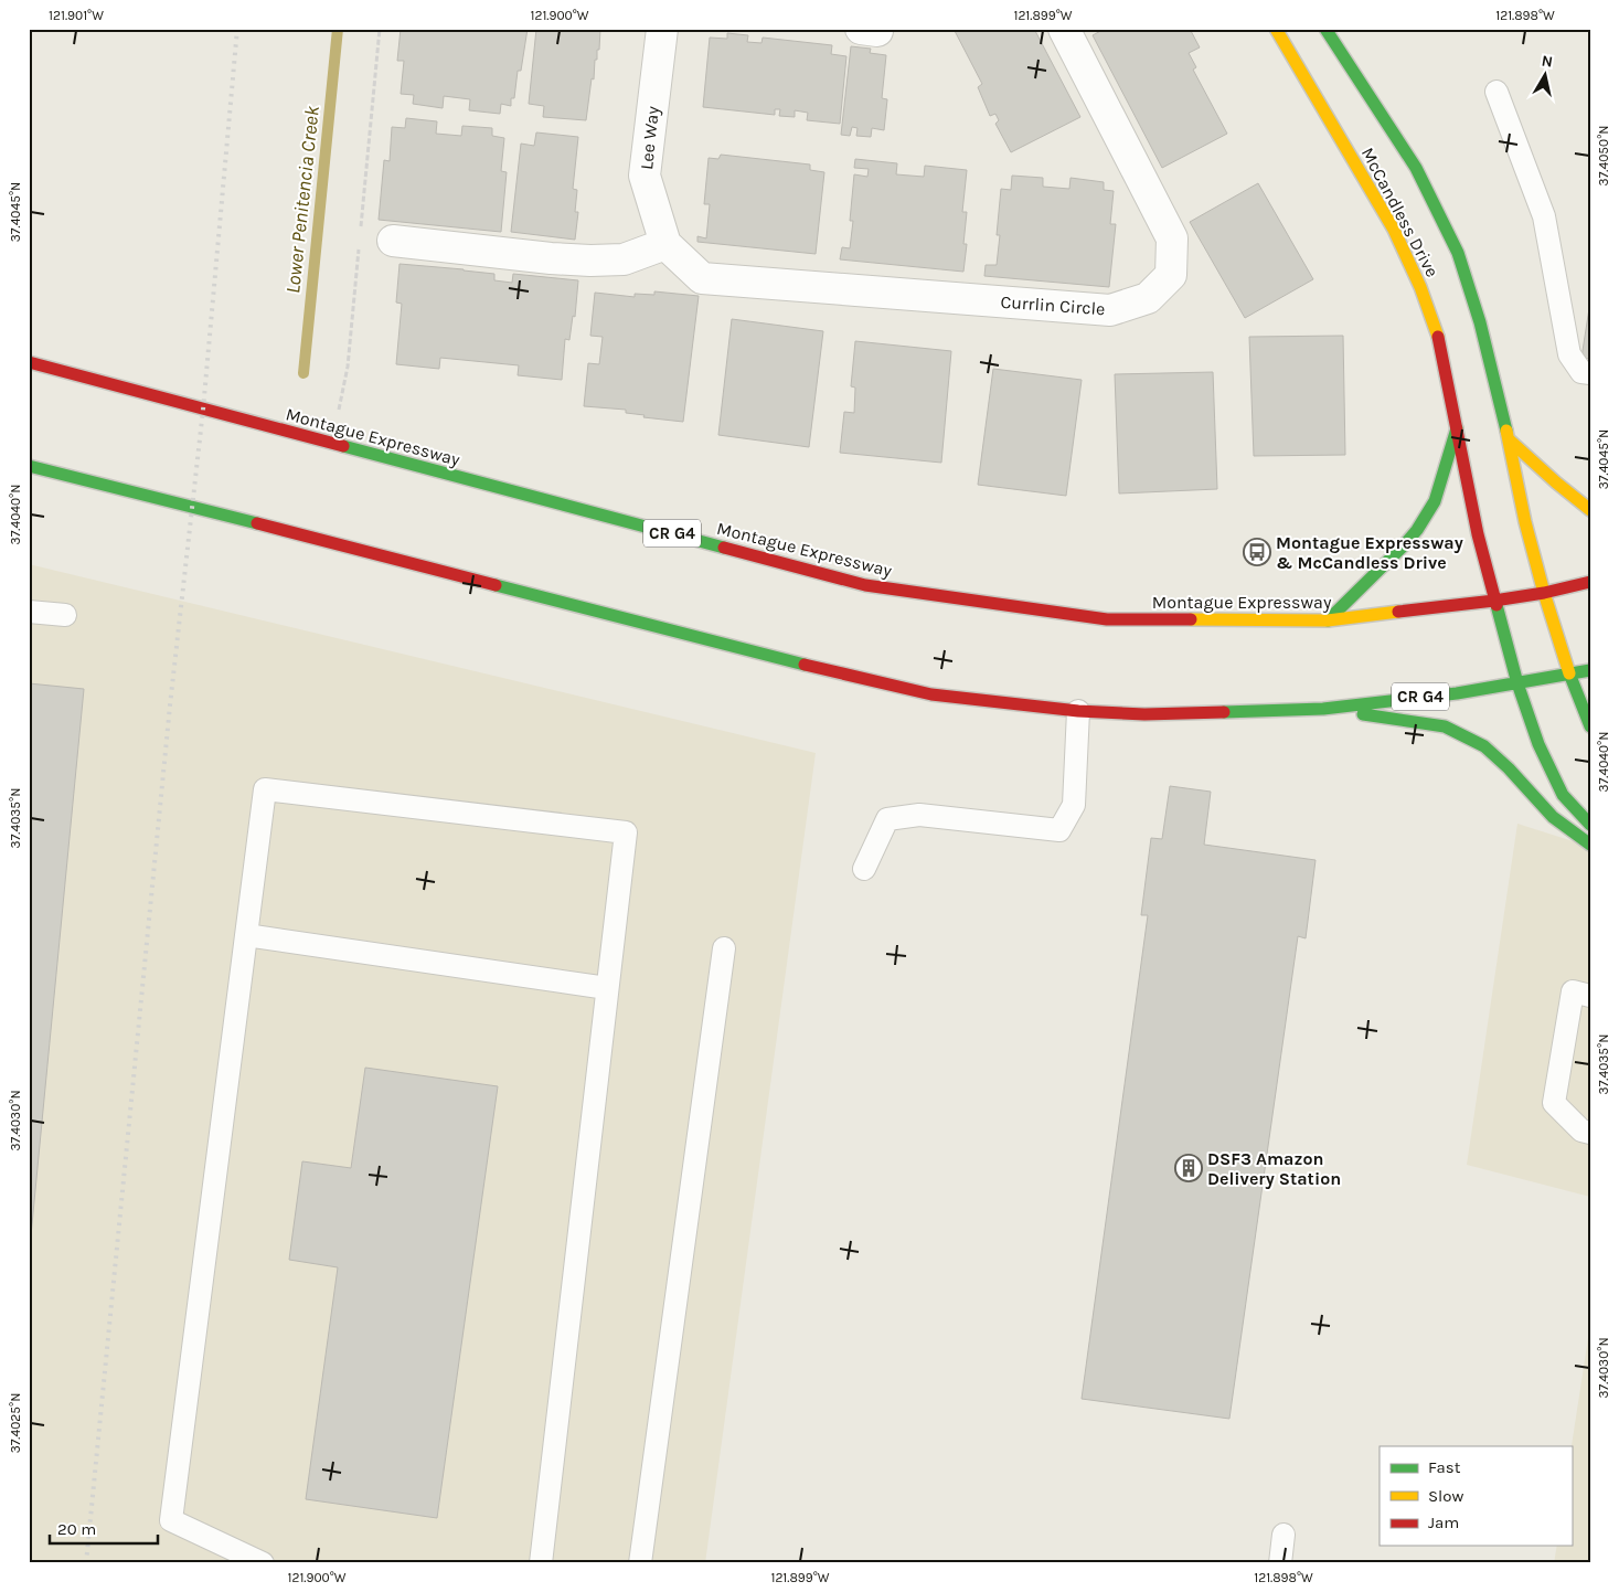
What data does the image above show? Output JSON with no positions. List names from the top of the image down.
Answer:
{
  "streets": {
    "main road": ["McCandless Drive", "Montague Expressway", "CR G4"],
    "street": ["Lee Way", "Currlin Circle"]
  },
  "crossings": [
    ["Lee Way", "Currlin Circle"],
    ["McCandless Drive", "Montague Expressway"],
    ["McCandless Drive", "CR G4"]
  ],
  "water": ["Lower Penitencia Creek"],
  "places": {
    "bus stop": ["Montague Expressway & McCandless Drive"],
    "building": ["DSF3 Amazon Delivery Station"]
  },
  "legend": ["Fast", "Slow", "Jam"],
  "scale_bar": "20 m",
  "north": "top",
  "coordinates": [
    "121.901°W",
    "121.900°W",
    "121.899°W",
    "121.898°W",
    "37.4050°N",
    "37.4045°N",
    "37.4040°N",
    "37.4035°N",
    "37.4030°N",
    "37.4025°N"
  ]
}
